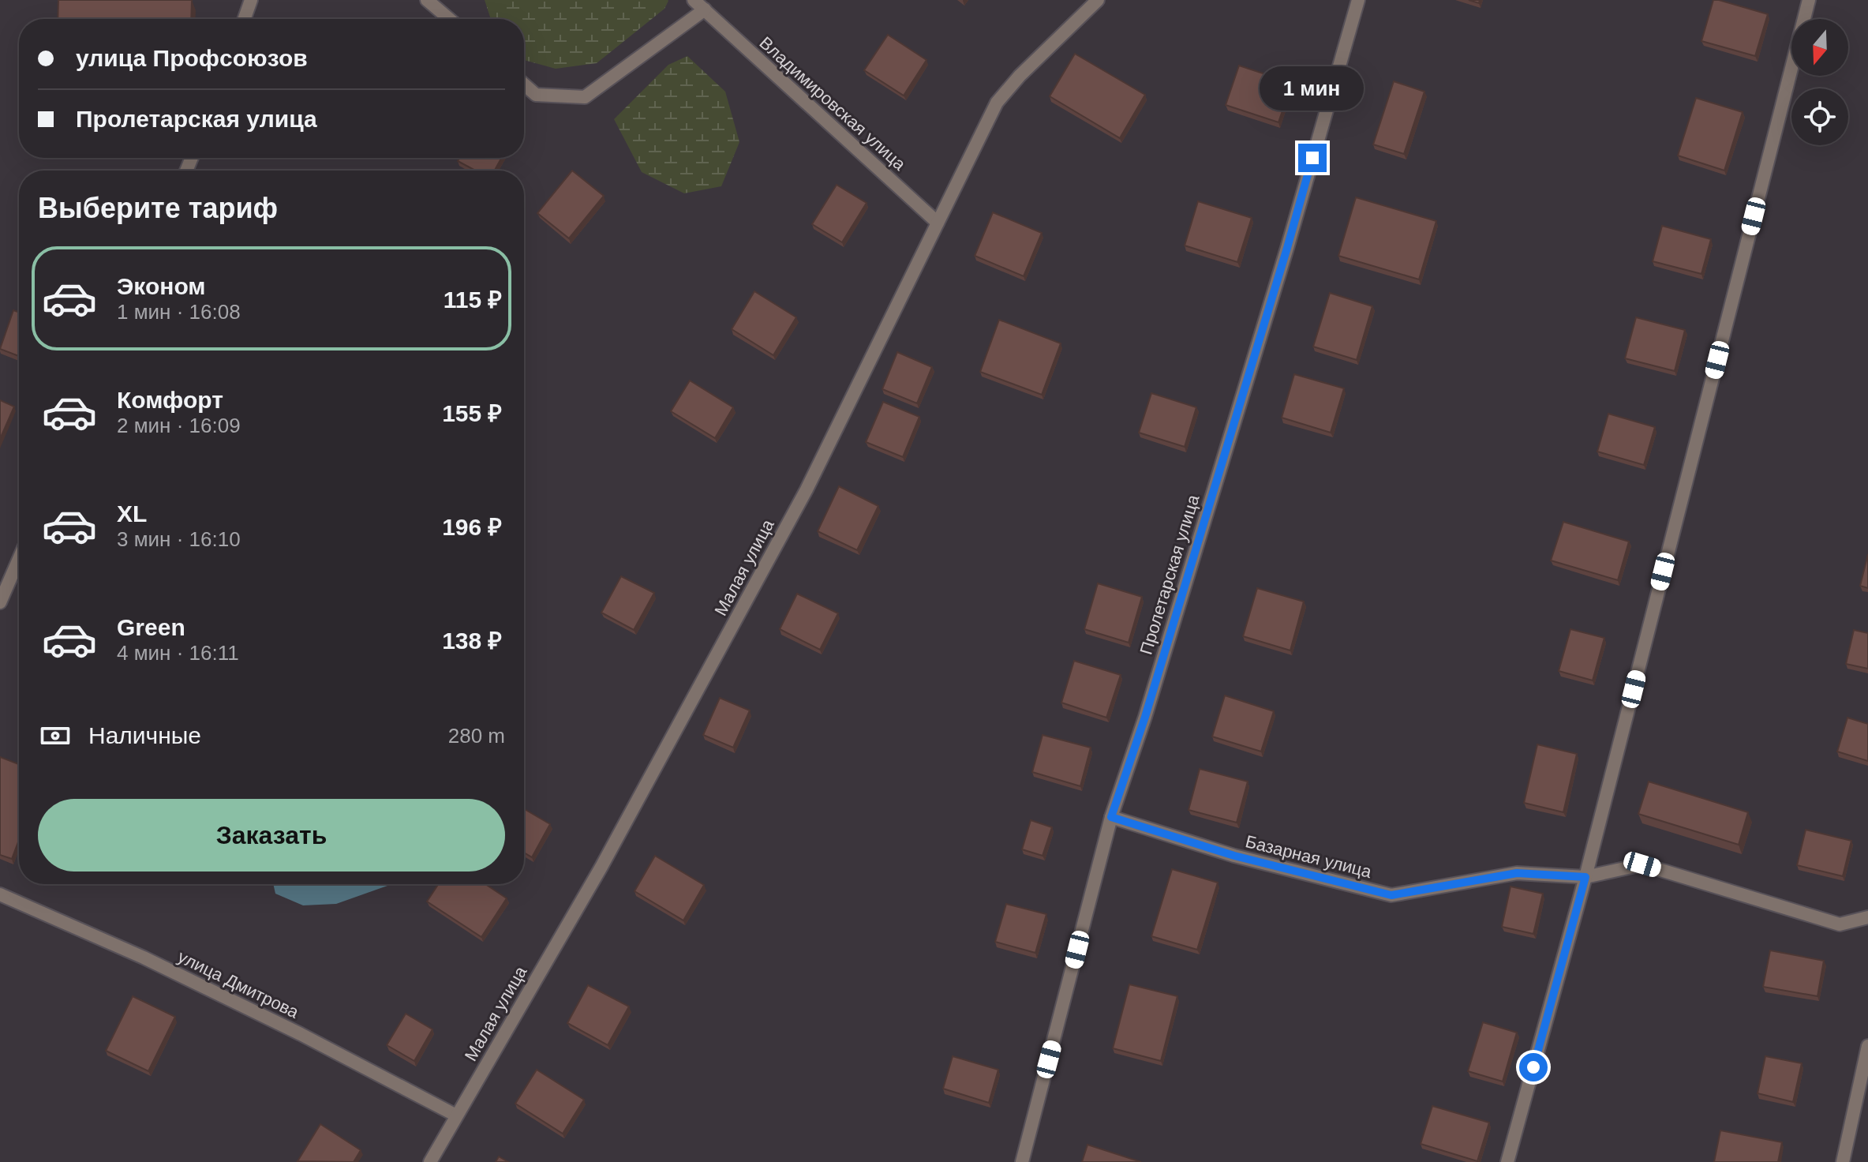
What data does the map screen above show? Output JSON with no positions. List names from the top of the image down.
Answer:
{
  "streets": {
    "street": [
      "Владимировская улица",
      "Малая улица",
      "Пролетарская улица",
      "Базарная улица",
      "улица Дмитрова"
    ]
  },
  "crossings": [
    ["Владимировская улица", "Малая улица"],
    ["Малая улица", "улица Дмитрова"],
    ["Пролетарская улица", "Базарная улица"]
  ],
  "north": "bottom",
  "page": {
    "banner": ["улица Профсоюзов", "Пролетарская улица"],
    "bubble": "1 мин",
    "heading": "Выберите тариф",
    "list": [
      {
        "name": "Эконом",
        "note": "1 мин · 16:08",
        "value": "115 ₽"
      },
      {
        "name": "Комфорт",
        "note": "2 мин · 16:09",
        "value": "155 ₽"
      },
      {
        "name": "XL",
        "note": "3 мин · 16:10",
        "value": "196 ₽"
      },
      {
        "name": "Green",
        "note": "4 мин · 16:11",
        "value": "138 ₽"
      }
    ],
    "pay": ["Наличные", "280 m"],
    "buttons": "Заказать"
  }
}
